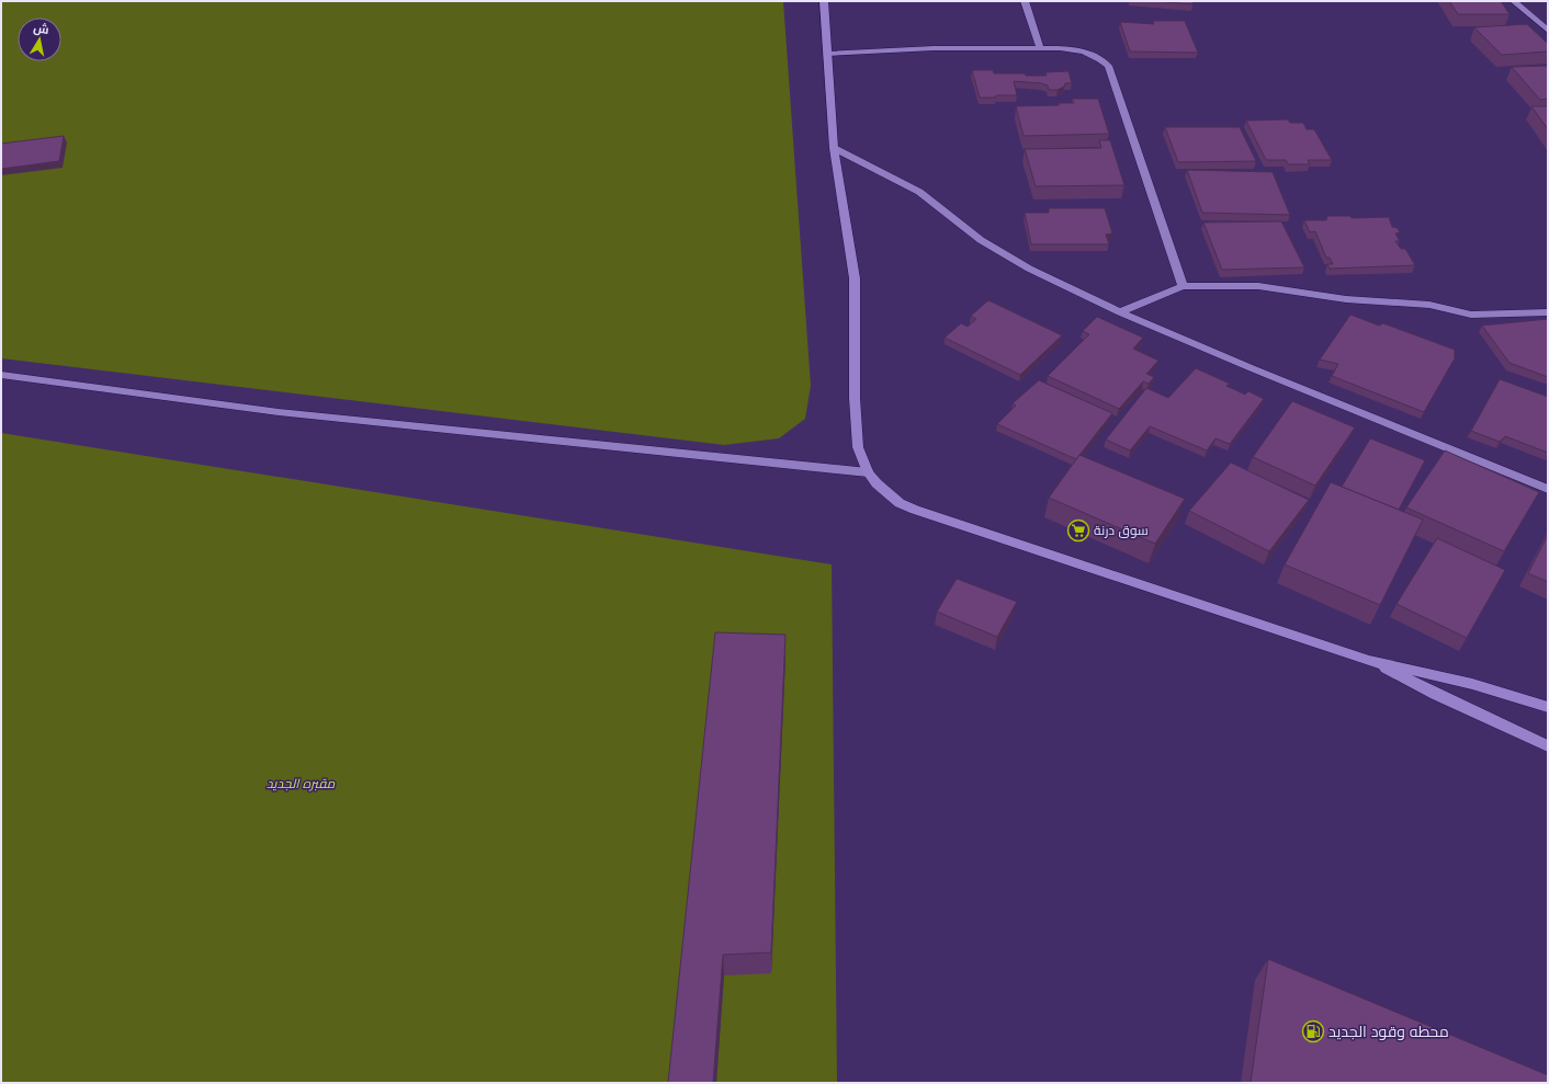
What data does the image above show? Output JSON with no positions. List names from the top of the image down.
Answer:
{
  "parks": ["مقبره الجديد"],
  "places": {
    "supermarket": ["سوق درنة"],
    "fuel station": ["محطه وقود الجديد"]
  },
  "north": "top"
}
